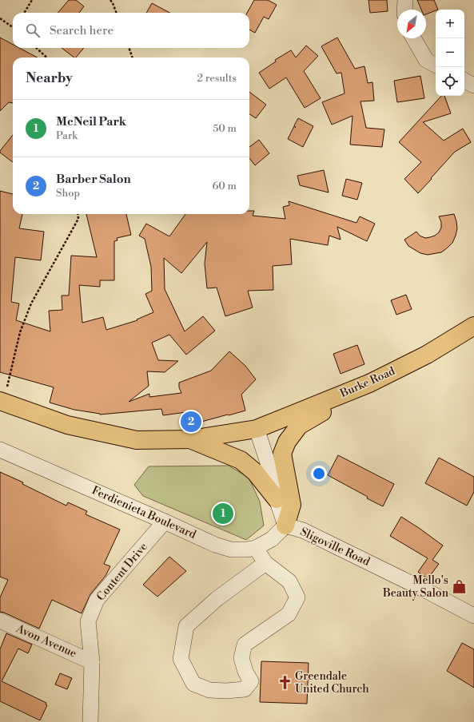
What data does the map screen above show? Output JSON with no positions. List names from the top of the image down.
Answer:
{
  "streets": {
    "main road": ["Burke Road"],
    "street": [
      "Ferdienieta Boulevard",
      "Sligoville Road",
      "Content Drive",
      "Avon Avenue"
    ]
  },
  "crossings": [
    ["Burke Road", "Sligoville Road"],
    ["Ferdienieta Boulevard", "Sligoville Road"],
    ["Ferdienieta Boulevard", "Content Drive"],
    ["Content Drive", "Avon Avenue"]
  ],
  "places": {
    "shop": ["Mello's Beauty Salon"],
    "church": ["Greendale United Church"]
  },
  "north": "bottom left",
  "page": {
    "map_buttons": ["+", "−"],
    "search": "Search here",
    "heading": ["Nearby", "2 results"],
    "list": [
      {
        "mark": "1",
        "name": "McNeil Park",
        "note": "Park",
        "value": "50 m"
      },
      {
        "mark": "2",
        "name": "Barber Salon",
        "note": "Shop",
        "value": "60 m"
      }
    ],
    "pins": ["2", "1"]
  }
}
